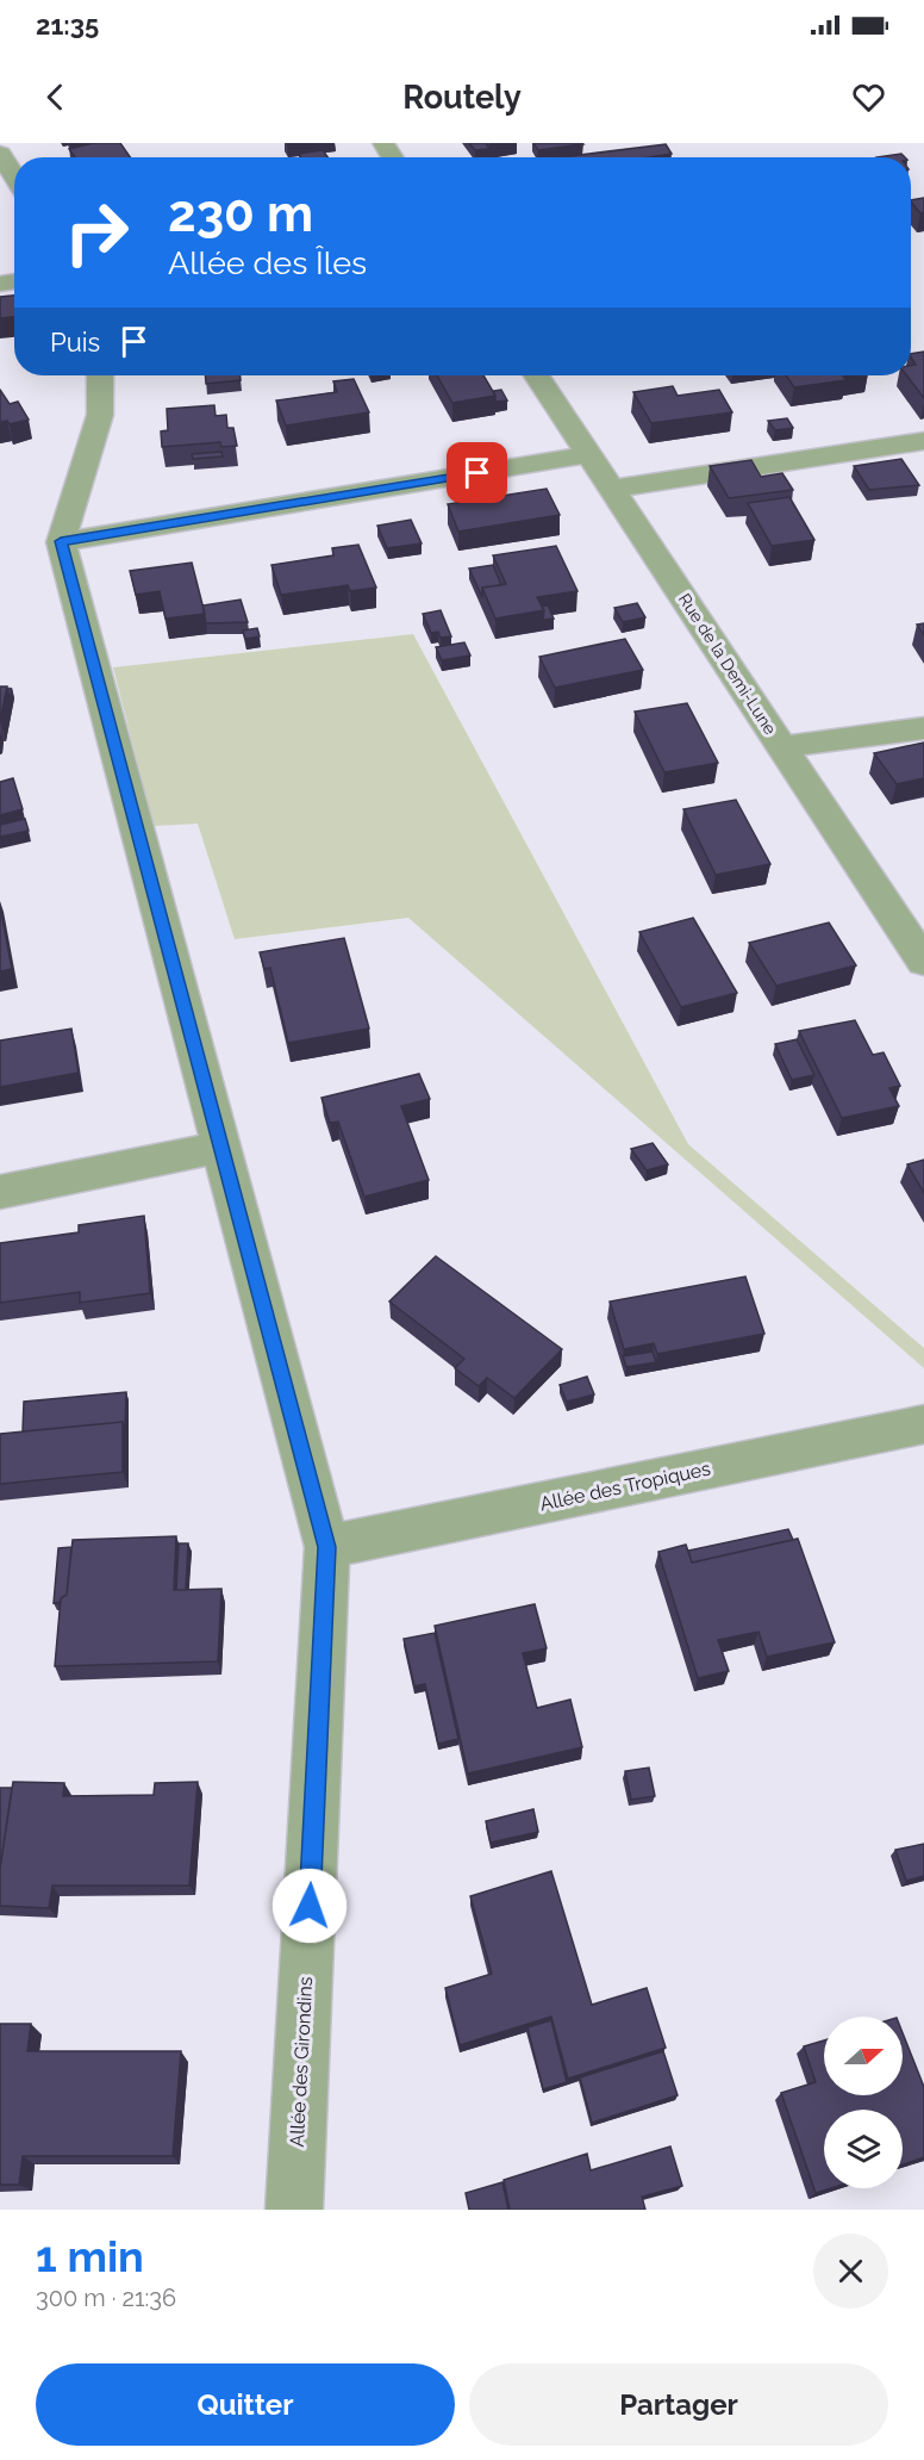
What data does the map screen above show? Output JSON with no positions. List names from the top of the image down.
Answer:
{
  "streets": {
    "street": ["Rue de la Demi-Lune", "Allée des Tropiques", "Allée des Girondins"]
  },
  "crossings": [
    ["Allée des Tropiques", "Allée des Girondins"]
  ],
  "north": "right",
  "page": {
    "status": "21:35",
    "header": "Routely",
    "turn": ["230 m", "Allée des Îles"],
    "then": "Puis",
    "heading": ["1 min", "300 m · 21:36"],
    "buttons": ["Quitter", "Partager"]
  }
}
